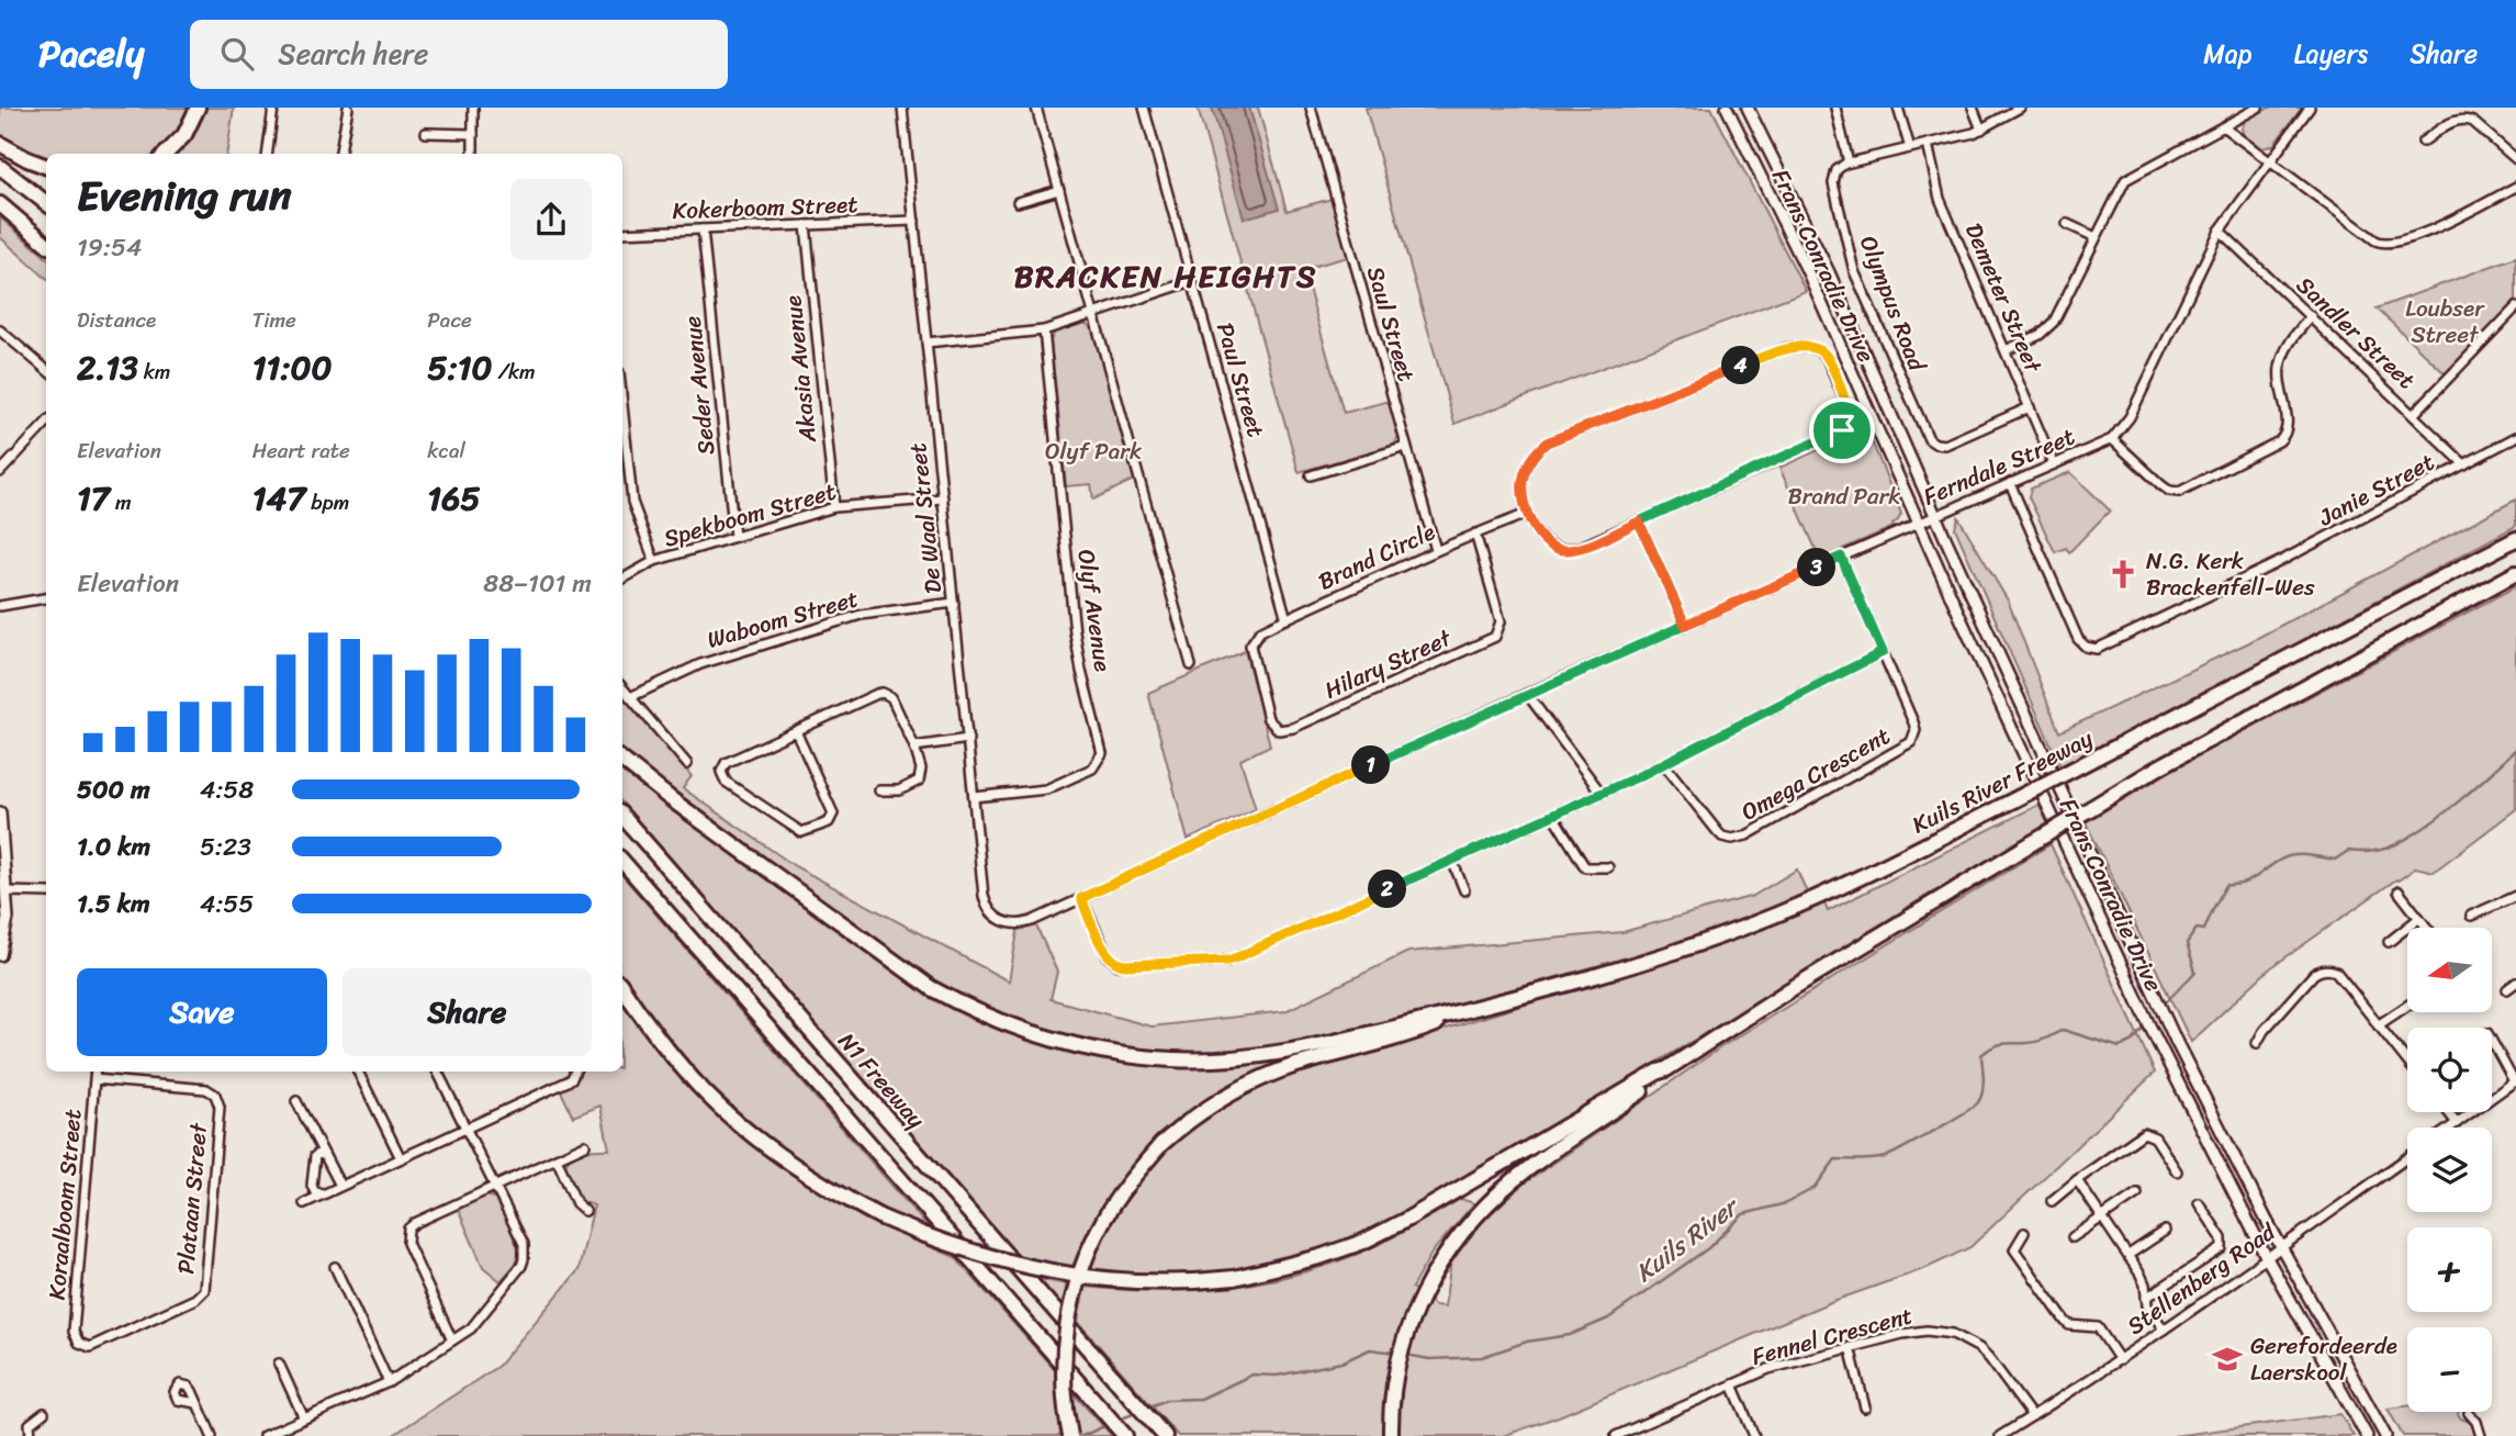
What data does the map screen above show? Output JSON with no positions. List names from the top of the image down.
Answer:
{
  "streets": {
    "highway": ["Kuils River Freeway", "N1 Freeway"],
    "street": [
      "Kokerboom Street",
      "Frans Conradie Drive",
      "Demeter Street",
      "Olympus Road",
      "Saul Street",
      "Sandler Street",
      "Akasia Avenue",
      "Paul Street",
      "Seder Avenue",
      "Ferndale Street",
      "Janie Street",
      "Spekboom Street",
      "De Waal Street",
      "Brand Circle",
      "Olyf Avenue",
      "Waboom Street",
      "Hilary Street",
      "Omega Crescent",
      "Plataan Street",
      "Koraalboom Street",
      "Stellenberg Road",
      "Fennel Crescent"
    ]
  },
  "crossings": [
    ["Kokerboom Street", "Akasia Avenue"],
    ["Kokerboom Street", "Seder Avenue"],
    ["Kokerboom Street", "De Waal Street"],
    ["Frans Conradie Drive", "Ferndale Street"],
    ["Frans Conradie Drive", "Stellenberg Road"],
    ["Demeter Street", "Olympus Road"],
    ["Demeter Street", "Ferndale Street"],
    ["Saul Street", "Brand Circle"],
    ["Sandler Street", "Janie Street"],
    ["Akasia Avenue", "Spekboom Street"],
    ["Paul Street", "Brand Circle"],
    ["Seder Avenue", "Spekboom Street"],
    ["Ferndale Street", "Janie Street"],
    ["Ferndale Street", "De Waal Street"],
    ["Ferndale Street", "Omega Crescent"],
    ["Spekboom Street", "De Waal Street"],
    ["De Waal Street", "Olyf Avenue"],
    ["De Waal Street", "Waboom Street"],
    ["Brand Circle", "Hilary Street"],
    ["Plataan Street", "Koraalboom Street"],
    ["Stellenberg Road", "Fennel Crescent"]
  ],
  "districts": ["BRACKEN HEIGHTS"],
  "water": ["Kuils River"],
  "parks": ["Loubser Street", "Olyf Park", "Brand Park"],
  "places": {
    "church": ["N.G. Kerk Brackenfell-Wes"],
    "school or university": ["Gerefordeerde Laerskool"]
  },
  "north": "left",
  "page": {
    "header": "Pacely",
    "search": "Search here",
    "nav": ["Map", "Layers", "Share"],
    "heading": ["Evening run", "19:54"],
    "stats": [
      ["Distance", "2.13 km"],
      ["Time", "11:00"],
      ["Pace", "5:10 /km"],
      ["Elevation", "17 m"],
      ["Heart rate", "147 bpm"],
      ["kcal", "165"]
    ],
    "pins": [
      "4",
      "3",
      "1",
      "2"
    ],
    "chart": ["Elevation", "88–101 m"],
    "list": [
      {
        "name": "500 m",
        "note": "4:58"
      },
      {
        "name": "1.0 km",
        "note": "5:23"
      },
      {
        "name": "1.5 km",
        "note": "4:55"
      }
    ],
    "map_buttons": ["+", "−"],
    "buttons": ["Save", "Share"]
  }
}
